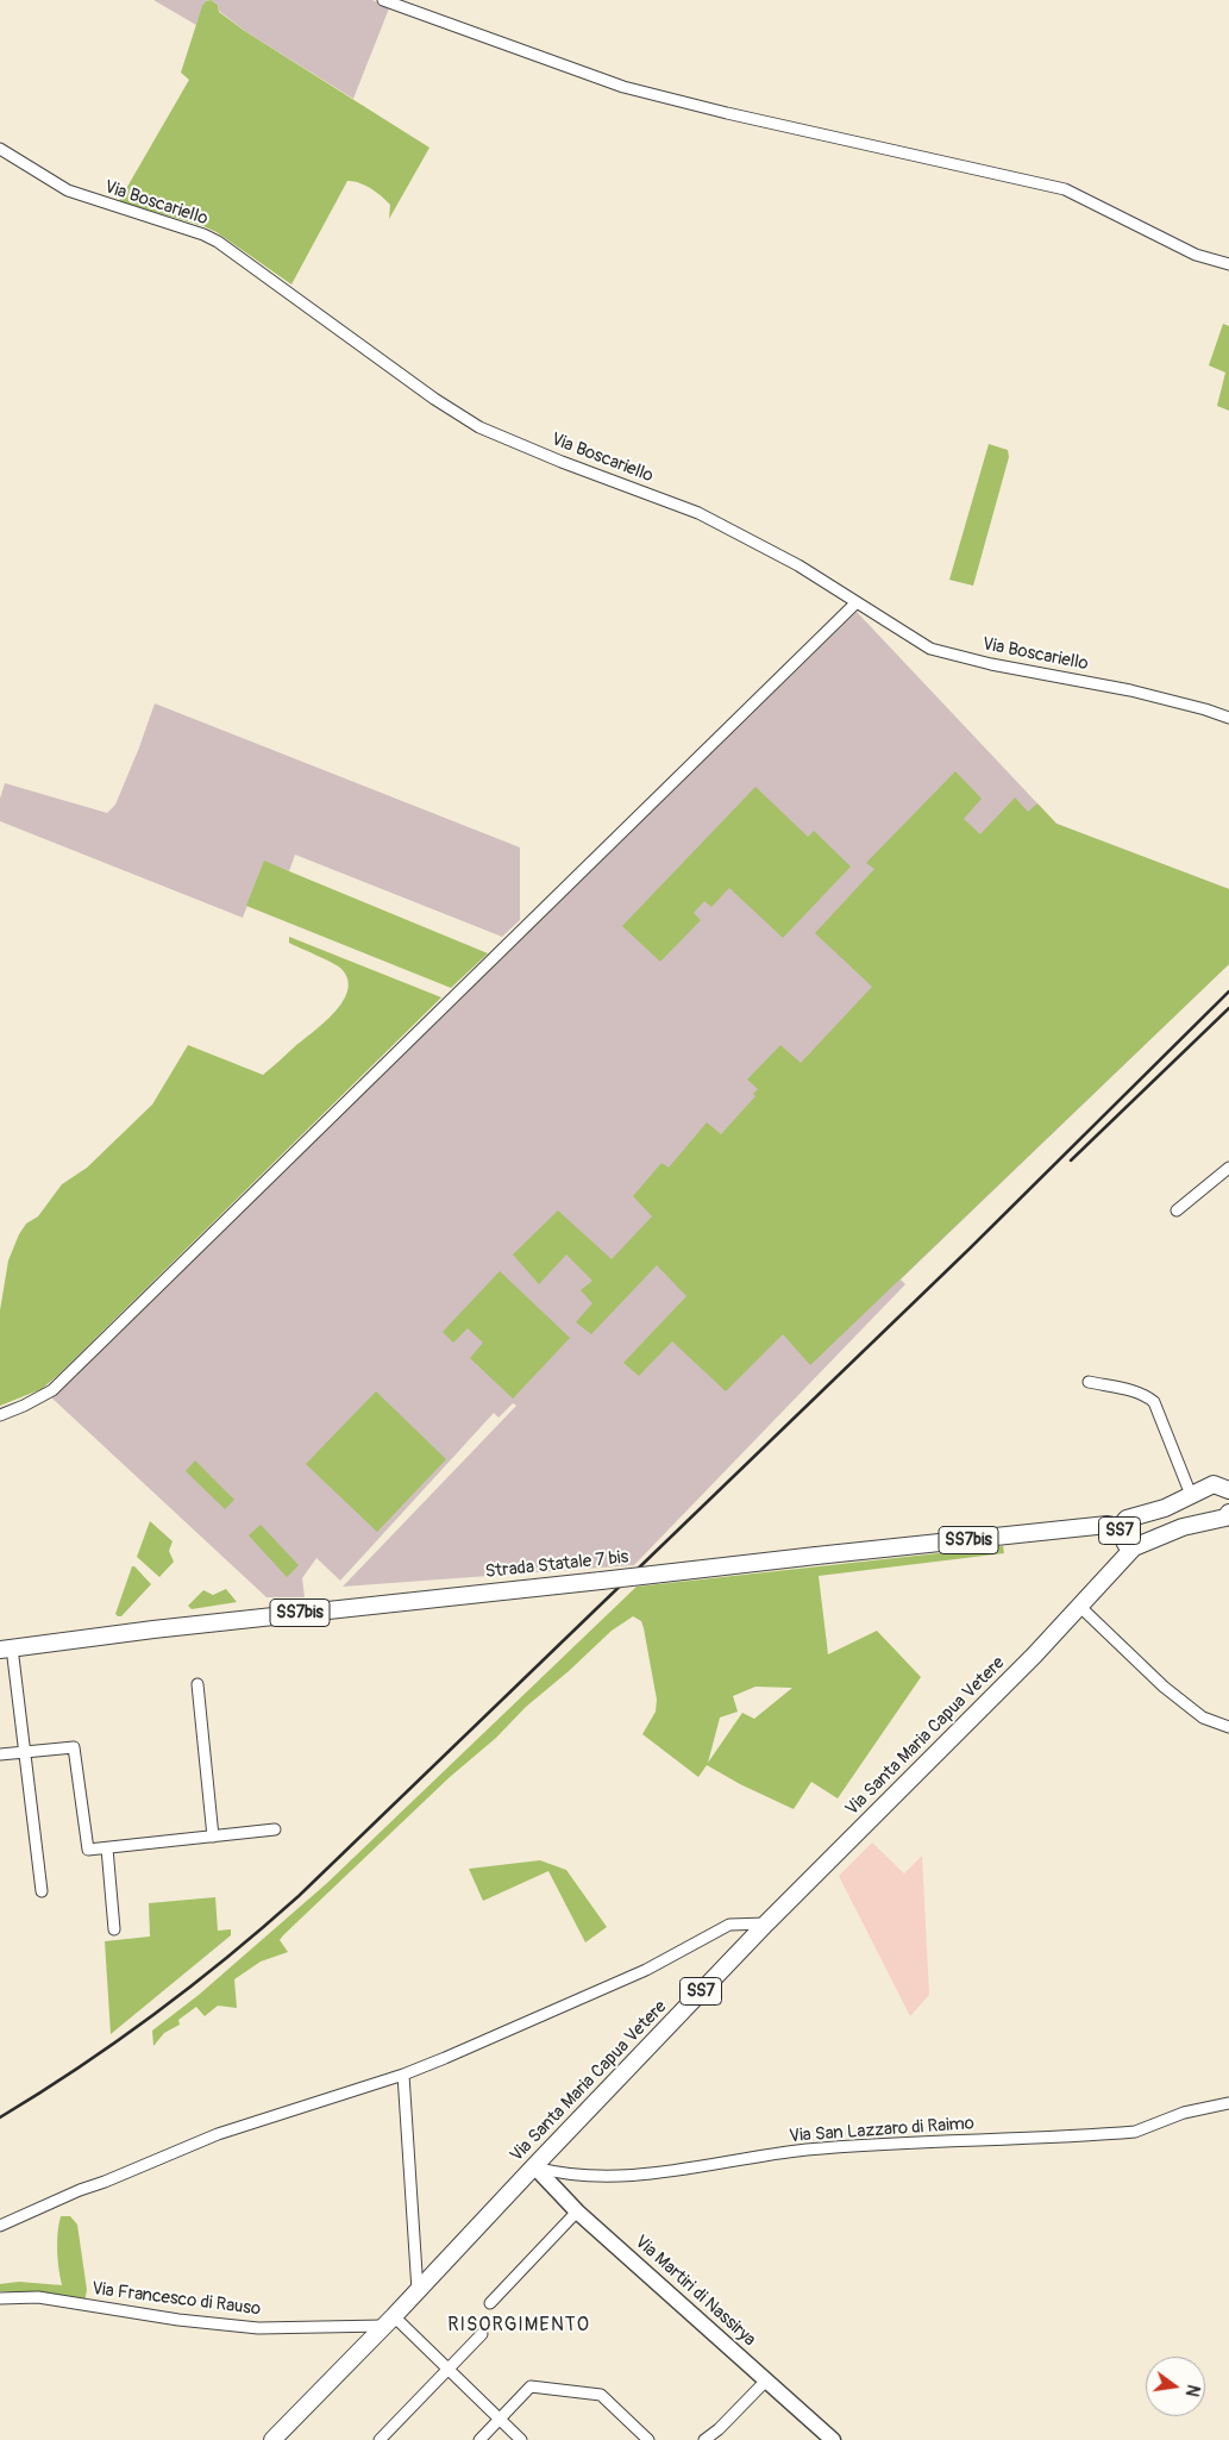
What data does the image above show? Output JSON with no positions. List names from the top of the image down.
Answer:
{
  "streets": {
    "main road": [
      "SS7",
      "SS7bis",
      "Strada Statale 7 bis",
      "Via Santa Maria Capua Vetere"
    ],
    "street": [
      "Via Boscariello",
      "Via San Lazzaro di Raimo",
      "Via Martiri di Nassirya",
      "Via Francesco di Rauso"
    ]
  },
  "crossings": [
    ["SS7", "Strada Statale 7 bis"],
    ["SS7", "Via Santa Maria Capua Vetere"],
    ["Via Santa Maria Capua Vetere", "Via San Lazzaro di Raimo"],
    ["Via Santa Maria Capua Vetere", "Via Martiri di Nassirya"],
    ["Via Santa Maria Capua Vetere", "Via Francesco di Rauso"],
    ["Via San Lazzaro di Raimo", "Via Martiri di Nassirya"]
  ],
  "districts": ["RISORGIMENTO"],
  "north": "right"
}
